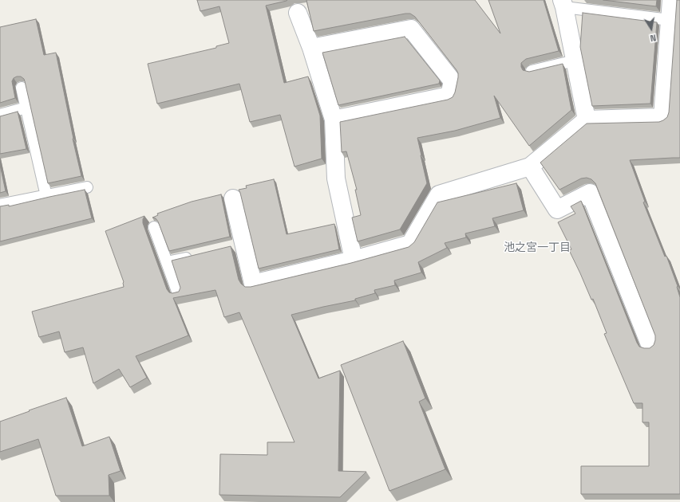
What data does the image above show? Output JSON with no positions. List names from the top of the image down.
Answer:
{
  "districts": ["池之宮一丁目"],
  "north": "bottom"
}
